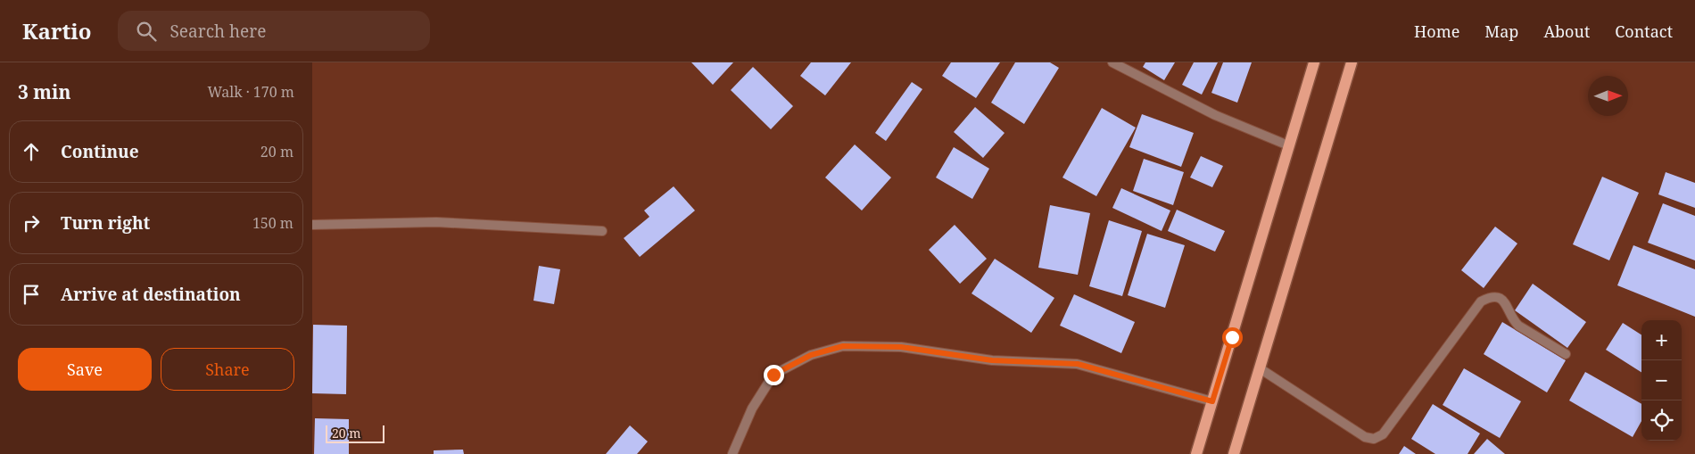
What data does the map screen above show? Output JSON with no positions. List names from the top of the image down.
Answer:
{
  "scale_bar": "20 m",
  "north": "right",
  "page": {
    "header": "Kartio",
    "search": "Search here",
    "nav": [
      "Home",
      "Map",
      "About",
      "Contact"
    ],
    "heading": ["3 min", "Walk · 170 m"],
    "list": [
      ["Continue", "20 m"],
      ["Turn right", "150 m"],
      "Arrive at destination"
    ],
    "map_buttons": ["+", "−"],
    "buttons": ["Save", "Share"],
    "scale": "20 m"
  }
}
